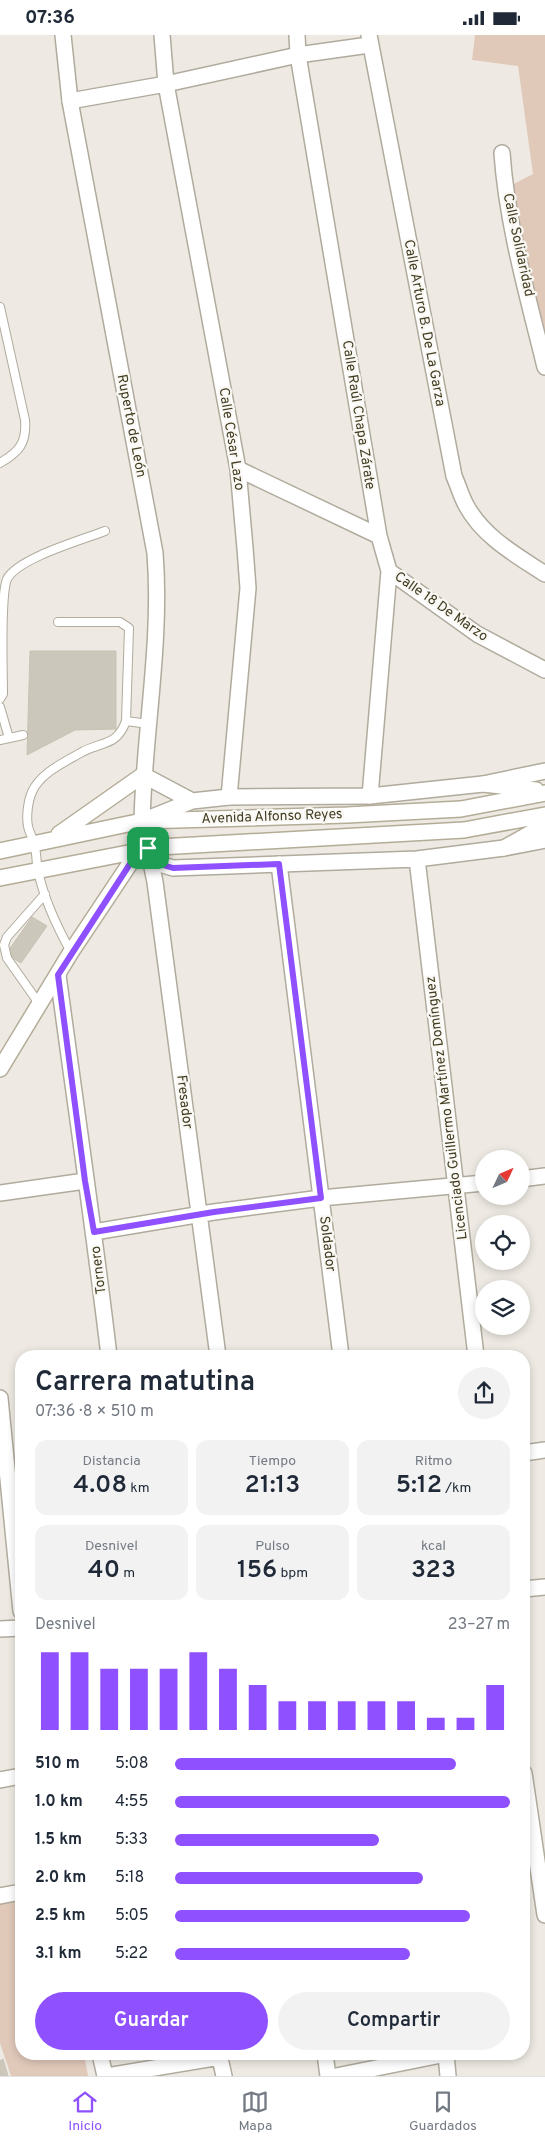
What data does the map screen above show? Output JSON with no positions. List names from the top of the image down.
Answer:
{
  "streets": {
    "street": [
      "Calle Solidaridad",
      "Calle Arturo B. De La Garza",
      "Calle Raúl Chapa Zárate",
      "Ruperto de León",
      "Calle César Lazo",
      "Calle 18 De Marzo",
      "Avenida Alfonso Reyes",
      "Fresador",
      "Licenciado Guillermo Martínez Domínguez",
      "Soldador",
      "Tornero"
    ]
  },
  "crossings": [
    ["Calle Raúl Chapa Zárate", "Calle 18 De Marzo"],
    ["Ruperto de León", "Avenida Alfonso Reyes"],
    ["Ruperto de León", "Fresador"],
    ["Avenida Alfonso Reyes", "Fresador"]
  ],
  "north": "top right",
  "page": {
    "status": "07:36",
    "heading": ["Carrera matutina", "07:36 · 8 × 510 m"],
    "stats": [
      ["Distancia", "4.08 km"],
      ["Tiempo", "21:13"],
      ["Ritmo", "5:12 /km"],
      ["Desnivel", "40 m"],
      ["Pulso", "156 bpm"],
      ["kcal", "323"]
    ],
    "chart": ["Desnivel", "23–27 m"],
    "list": [
      {
        "name": "510 m",
        "note": "5:08"
      },
      {
        "name": "1.0 km",
        "note": "4:55"
      },
      {
        "name": "1.5 km",
        "note": "5:33"
      },
      {
        "name": "2.0 km",
        "note": "5:18"
      },
      {
        "name": "2.5 km",
        "note": "5:05"
      },
      {
        "name": "3.1 km",
        "note": "5:22"
      }
    ],
    "buttons": ["Guardar", "Compartir"],
    "tabs": ["Inicio", "Mapa", "Guardados"]
  }
}
